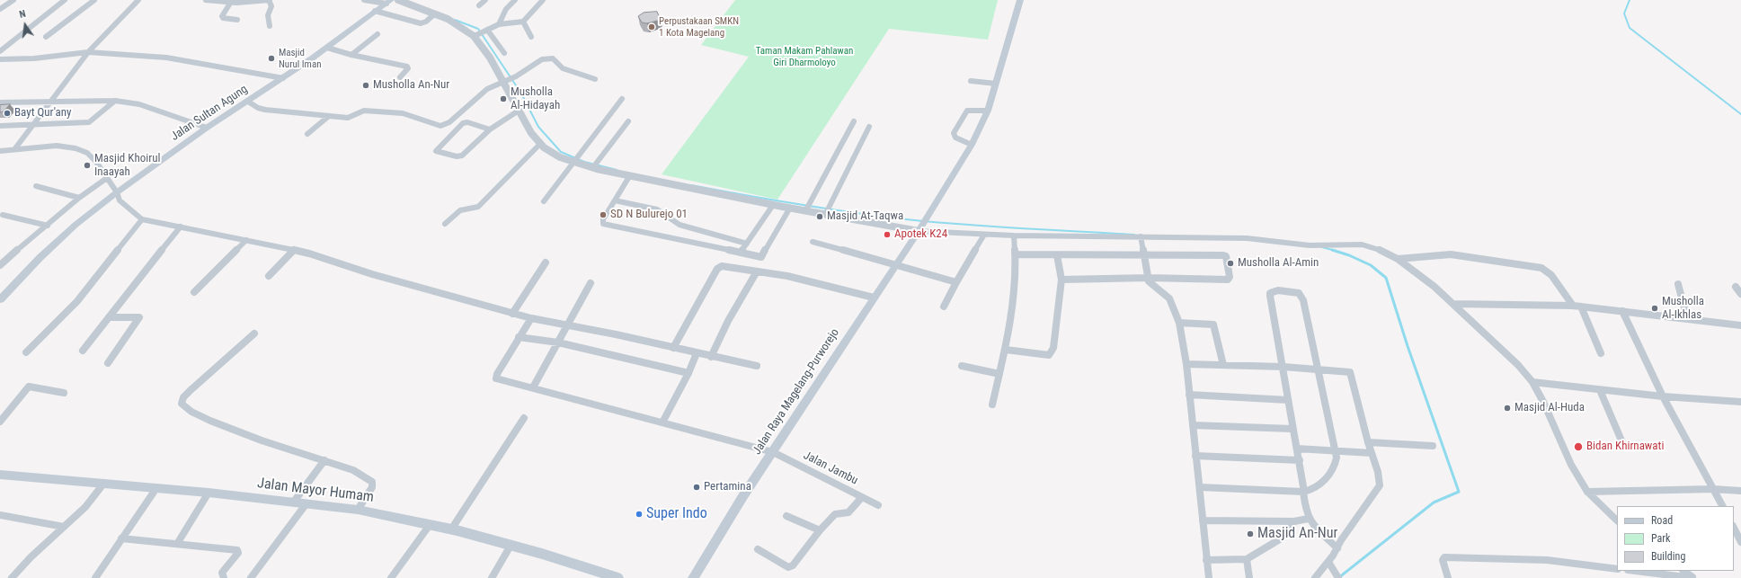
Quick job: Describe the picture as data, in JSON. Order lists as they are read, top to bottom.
{
  "streets": {
    "main road": ["Jalan Sultan Agung", "Jalan Raya Magelang-Purworejo", "Jalan Mayor Humam"],
    "street": ["Jalan Jambu"]
  },
  "crossings": [
    ["Jalan Raya Magelang-Purworejo", "Jalan Jambu"]
  ],
  "parks": ["Taman Makam Pahlawan Giri Dharmoloyo"],
  "places": [
    "Perpustakaan SMKN 1 Kota Magelang",
    "Masjid Nurul Iman",
    "Musholla An-Nur",
    "Musholla Al-Hidayah",
    "Bayt Qur'any",
    "Masjid Khoirul Inaayah",
    "SD N Bulurejo 01",
    "Masjid At-Taqwa",
    "Apotek K24",
    "Musholla Al-Amin",
    "Musholla Al-Ikhlas",
    "Masjid Al-Huda",
    "Bidan Khirnawati",
    "Pertamina",
    "Super Indo",
    "Masjid An-Nur"
  ],
  "legend": ["Road", "Park", "Building"],
  "north": "top"
}
